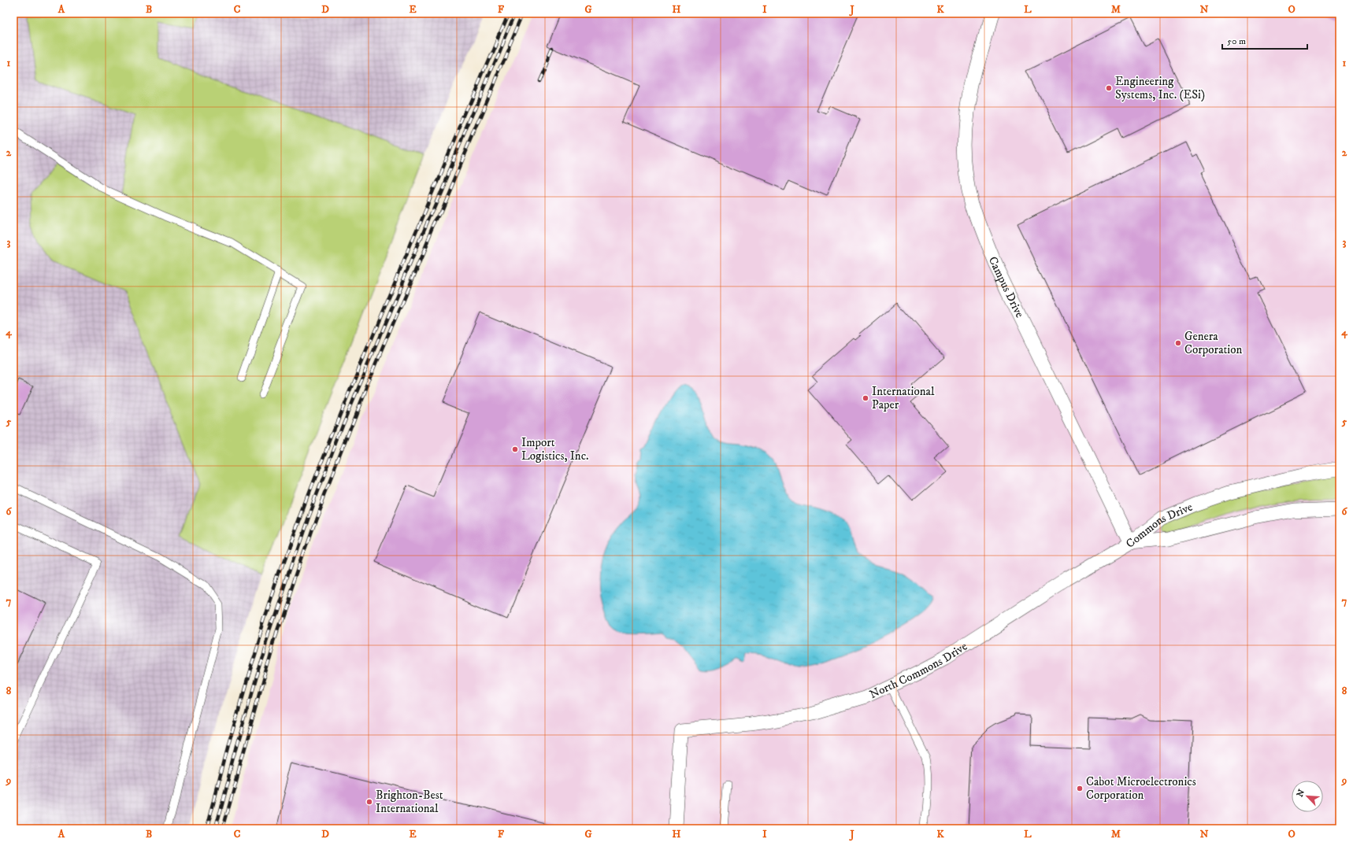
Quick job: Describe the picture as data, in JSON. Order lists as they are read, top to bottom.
{
  "streets": {
    "street": ["Campus Drive", "Commons Drive", "North Commons Drive"]
  },
  "crossings": [
    ["Campus Drive", "Commons Drive"],
    ["Campus Drive", "North Commons Drive"],
    ["Commons Drive", "North Commons Drive"]
  ],
  "places": [
    "Engineering Systems, Inc. (ESi)",
    "Genera Corporation",
    "International Paper",
    "Import Logistics, Inc.",
    "Cabot Microelectronics Corporation",
    "Brighton-Best International"
  ],
  "scale_bar": "50 m",
  "north": "top left",
  "grid": {
    "columns": [
      "A",
      "B",
      "C",
      "D",
      "E",
      "F",
      "G",
      "H",
      "I",
      "J",
      "K",
      "L",
      "M",
      "N",
      "O"
    ],
    "rows": [
      "1",
      "2",
      "3",
      "4",
      "5",
      "6",
      "7",
      "8",
      "9"
    ]
  }
}
